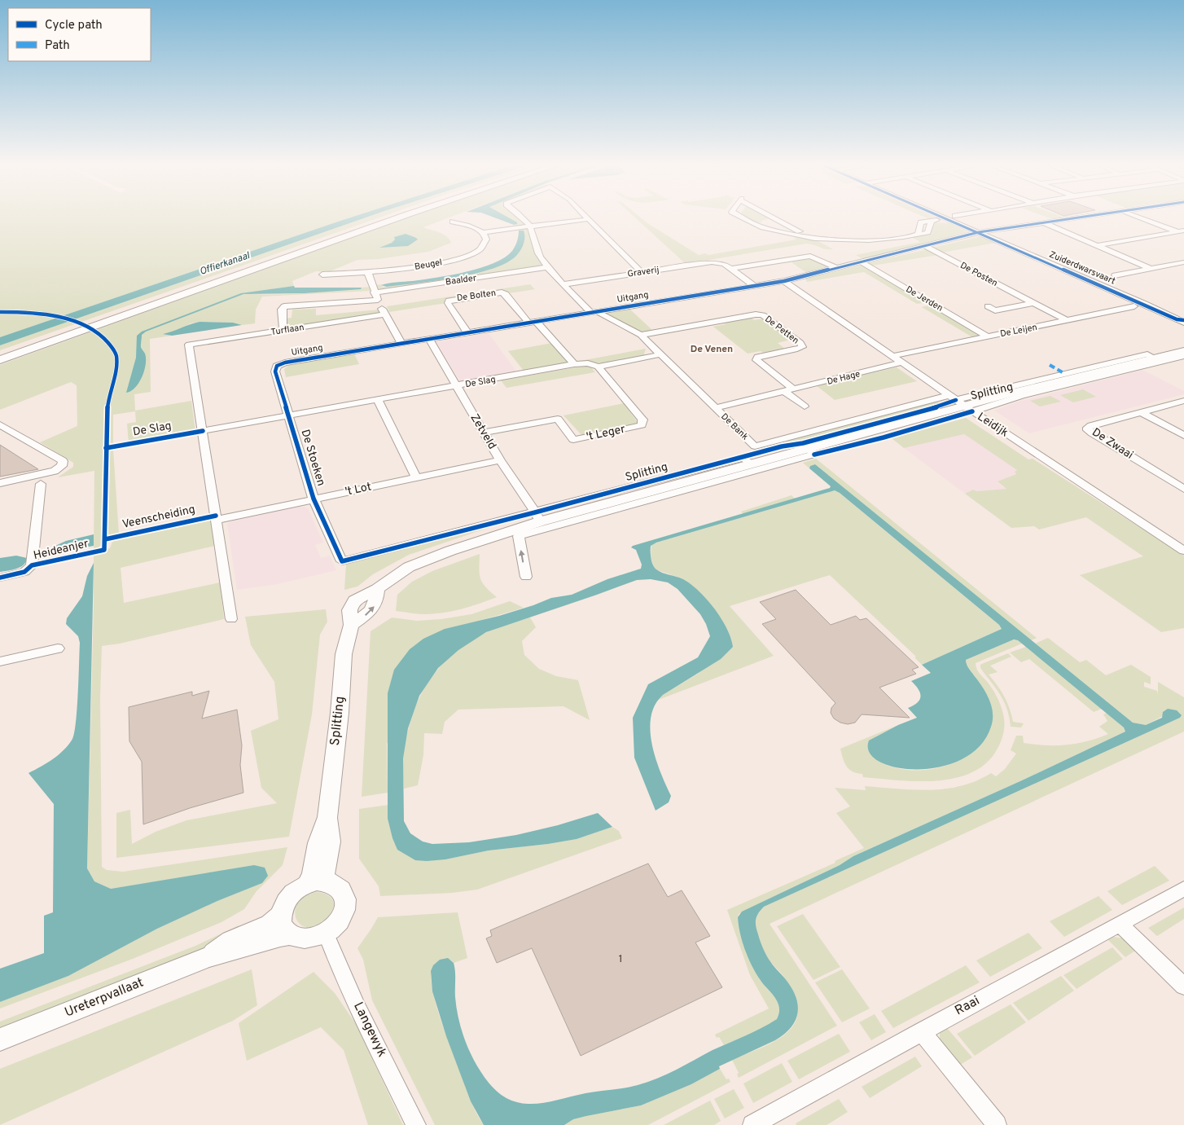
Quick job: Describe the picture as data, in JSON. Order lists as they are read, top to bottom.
{
  "streets": {
    "main road": ["Splitting", "Ureterpvallaat"],
    "street": [
      "Beugel",
      "Zuiderdwarsvaart",
      "Graverij",
      "De Posten",
      "Baalder",
      "De Bolten",
      "Uitgang",
      "De Jerden",
      "Turflaan",
      "De Petten",
      "De Leijen",
      "De Hage",
      "De Slag",
      "Leidijk",
      "De Bank",
      "Zetveld",
      "'t Leger",
      "De Zwaai",
      "De Stoeken",
      "'t Lot",
      "Heideanjer",
      "Raai",
      "Langewyk"
    ],
    "cycle path": ["Veenscheiding"]
  },
  "crossings": [
    ["Zuiderdwarsvaart", "Uitgang"],
    ["Graverij", "Uitgang"],
    ["De Posten", "Uitgang"],
    ["De Posten", "De Leijen"],
    ["Baalder", "Turflaan"],
    ["De Bolten", "Uitgang"],
    ["Uitgang", "De Jerden"],
    ["Uitgang", "Leidijk"],
    ["Uitgang", "De Bank"],
    ["Uitgang", "Zetveld"],
    ["Uitgang", "De Stoeken"],
    ["De Jerden", "De Leijen"],
    ["Turflaan", "De Slag"],
    ["De Petten", "De Hage"],
    ["De Petten", "De Bank"],
    ["De Leijen", "Leidijk"],
    ["De Hage", "Leidijk"],
    ["De Hage", "De Bank"],
    ["De Slag", "De Bank"],
    ["De Slag", "Zetveld"],
    ["De Slag", "'t Leger"],
    ["De Slag", "De Stoeken"],
    ["Splitting", "Leidijk"],
    ["Splitting", "De Bank"],
    ["Splitting", "Zetveld"],
    ["Splitting", "De Stoeken"],
    ["Splitting", "Ureterpvallaat"],
    ["Splitting", "Langewyk"],
    ["Leidijk", "De Bank"],
    ["Zetveld", "'t Leger"],
    ["Zetveld", "'t Lot"],
    ["De Stoeken", "'t Lot"],
    ["Ureterpvallaat", "Langewyk"]
  ],
  "districts": ["De Venen"],
  "water": ["Offierkanaal"],
  "house_numbers": ["1"],
  "legend": ["Cycle path", "Path"]
}
